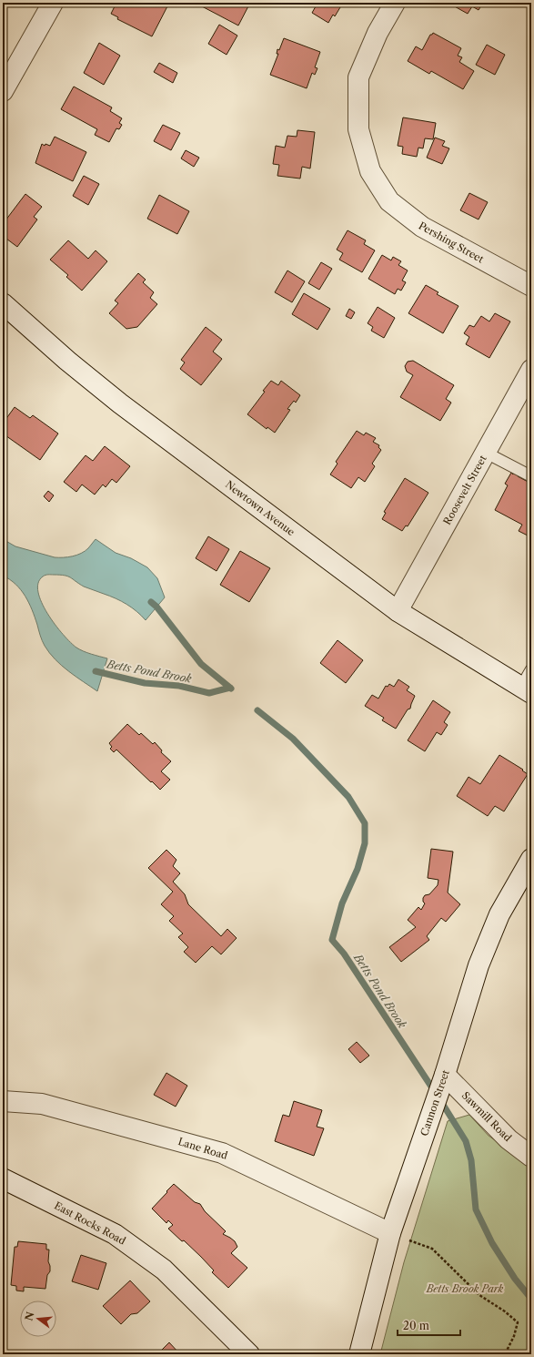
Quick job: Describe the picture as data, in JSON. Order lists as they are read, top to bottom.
{
  "streets": {
    "street": [
      "Pershing Street",
      "Roosevelt Street",
      "Newtown Avenue",
      "Cannon Street",
      "Sawmill Road",
      "Lane Road",
      "East Rocks Road"
    ]
  },
  "crossings": [
    ["Roosevelt Street", "Newtown Avenue"],
    ["Cannon Street", "Sawmill Road"],
    ["Cannon Street", "Lane Road"]
  ],
  "water": ["Betts Pond Brook"],
  "parks": ["Betts Brook Park"],
  "scale_bar": "20 m",
  "north": "left"
}
